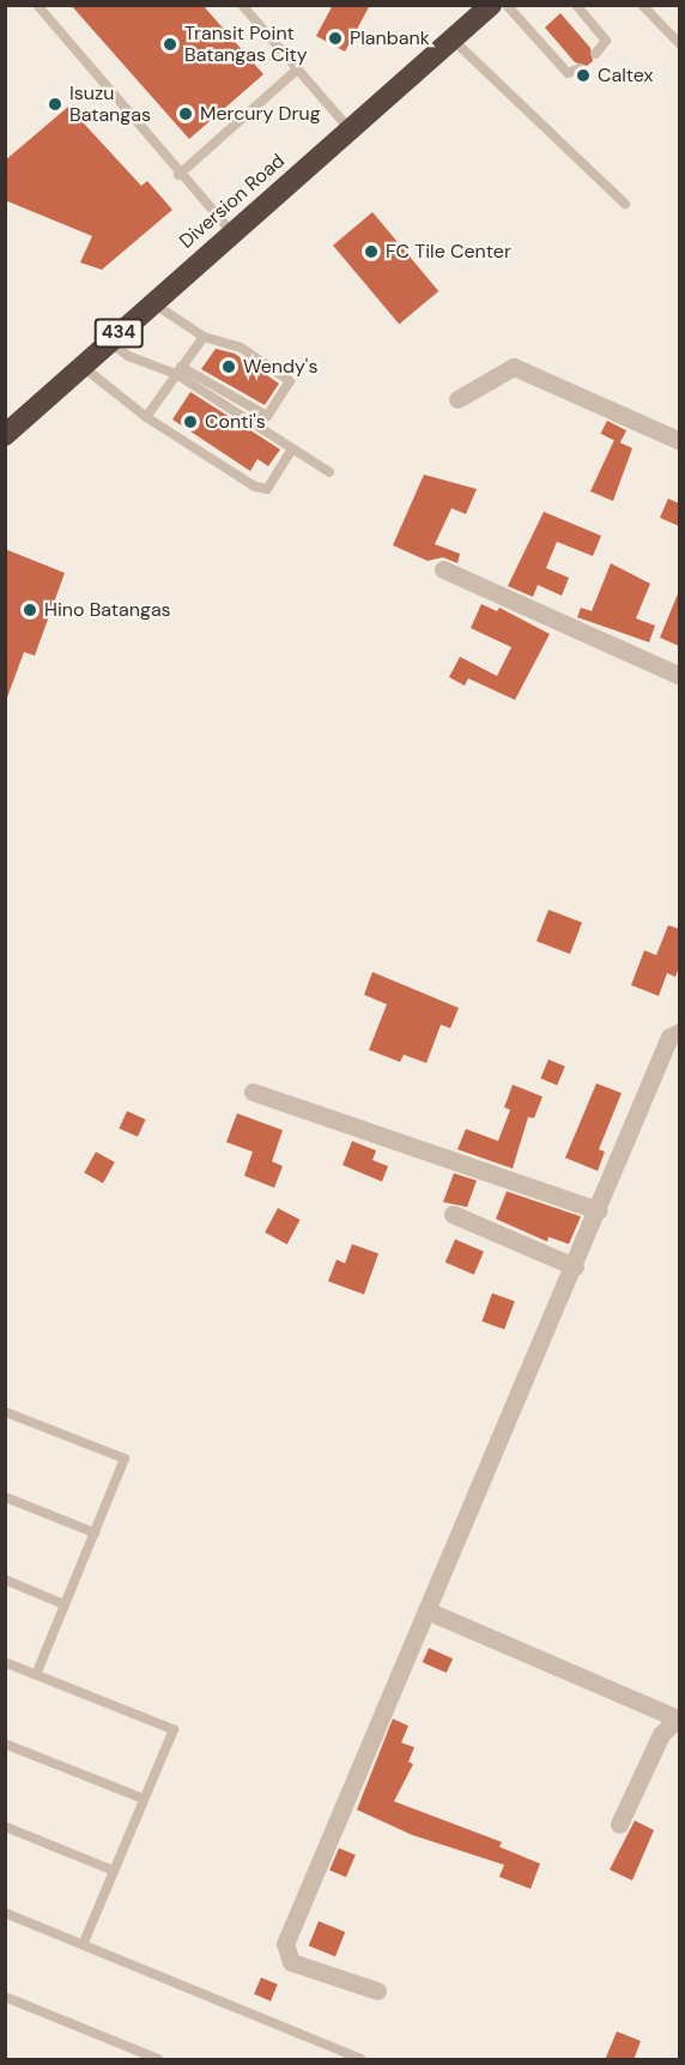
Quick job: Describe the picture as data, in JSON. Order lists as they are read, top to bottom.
{
  "streets": {
    "highway": ["Diversion Road", "434"]
  },
  "places": [
    "Planbank",
    "Transit Point Batangas City",
    "Caltex",
    "Isuzu Batangas",
    "Mercury Drug",
    "FC Tile Center",
    "Wendy's",
    "Conti's",
    "Hino Batangas"
  ]
}
